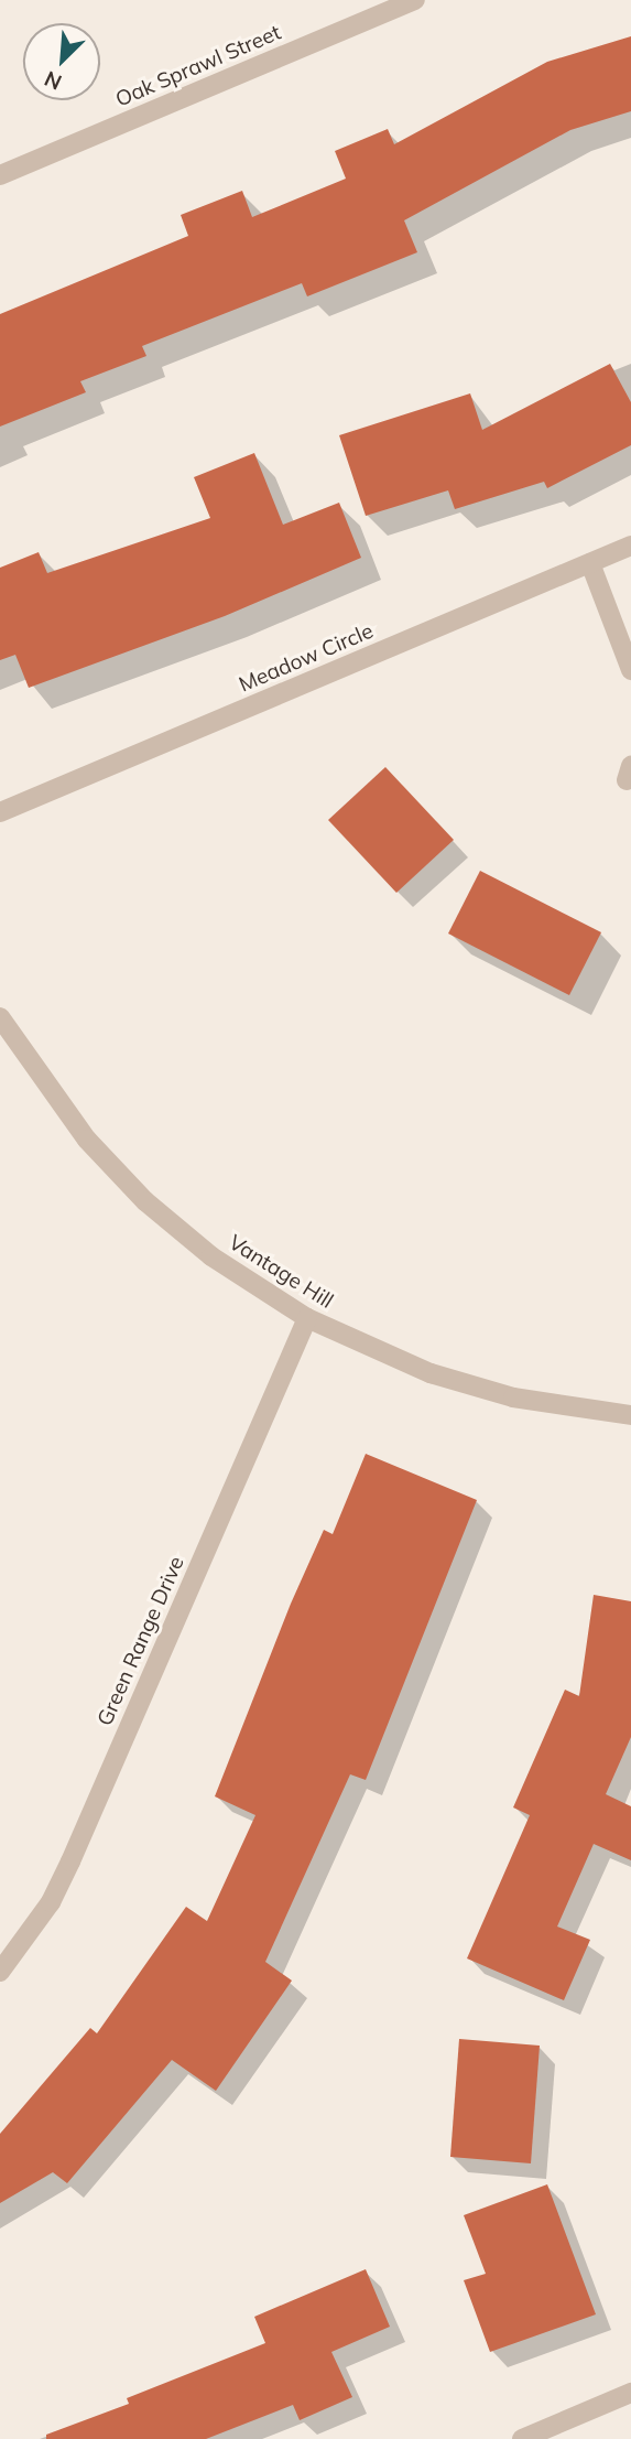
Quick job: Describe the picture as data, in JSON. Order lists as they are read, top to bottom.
{
  "streets": {
    "street": [
      "Oak Sprawl Street",
      "Meadow Circle",
      "Vantage Hill",
      "Green Range Drive"
    ]
  },
  "crossings": [
    ["Vantage Hill", "Green Range Drive"]
  ],
  "north": "bottom left"
}
